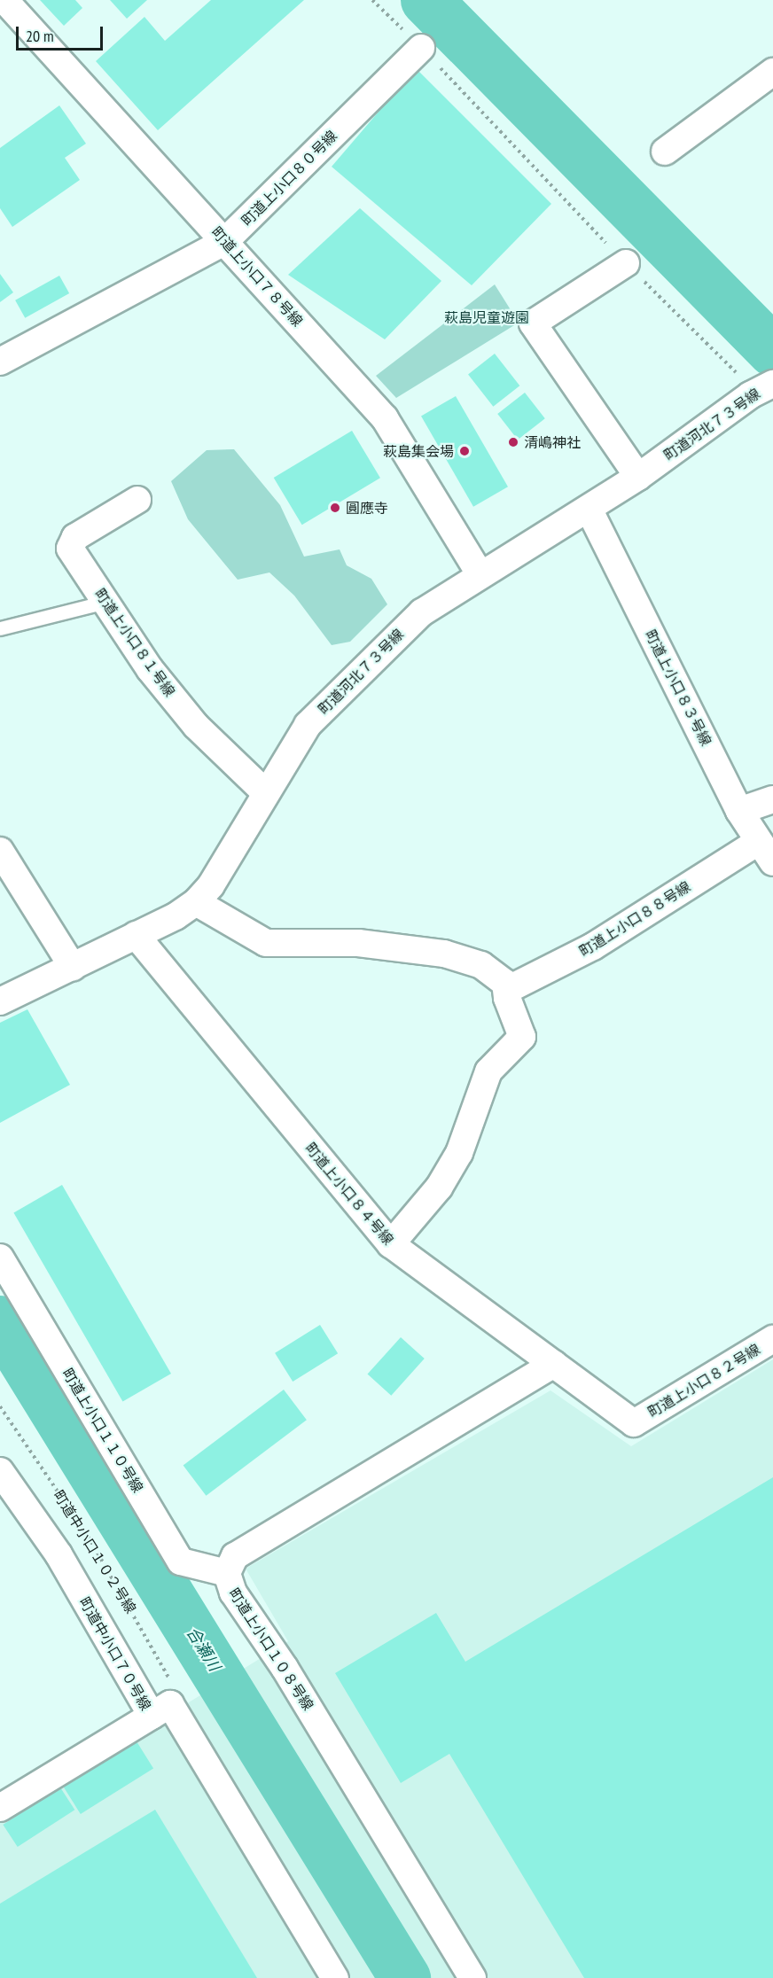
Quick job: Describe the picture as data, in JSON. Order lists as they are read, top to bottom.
{
  "streets": {
    "street": [
      "町道上小口８０号線",
      "町道上小口７８号線",
      "町道河北７３号線",
      "町道上小口８１号線",
      "町道上小口８３号線",
      "町道上小口８８号線",
      "町道上小口８４号線",
      "町道上小口８２号線",
      "町道上小口１１０号線",
      "町道上小口１０８号線",
      "町道中小口７０号線"
    ],
    "path": ["町道中小口１０２号線"]
  },
  "crossings": [
    ["町道上小口８０号線", "町道上小口７８号線"],
    ["町道上小口７８号線", "町道河北７３号線"],
    ["町道河北７３号線", "町道上小口８１号線"],
    ["町道河北７３号線", "町道上小口８３号線"],
    ["町道河北７３号線", "町道上小口８４号線"],
    ["町道上小口８３号線", "町道上小口８８号線"],
    ["町道上小口８４号線", "町道上小口８２号線"],
    ["町道上小口８４号線", "町道上小口１０８号線"],
    ["町道上小口１１０号線", "町道上小口１０８号線"],
    ["町道中小口１０２号線", "町道中小口７０号線"]
  ],
  "water": ["合瀬川"],
  "parks": ["萩島児童遊園"],
  "places": ["清嶋神社", "萩島集会場", "圓應寺"],
  "scale_bar": "20 m"
}
